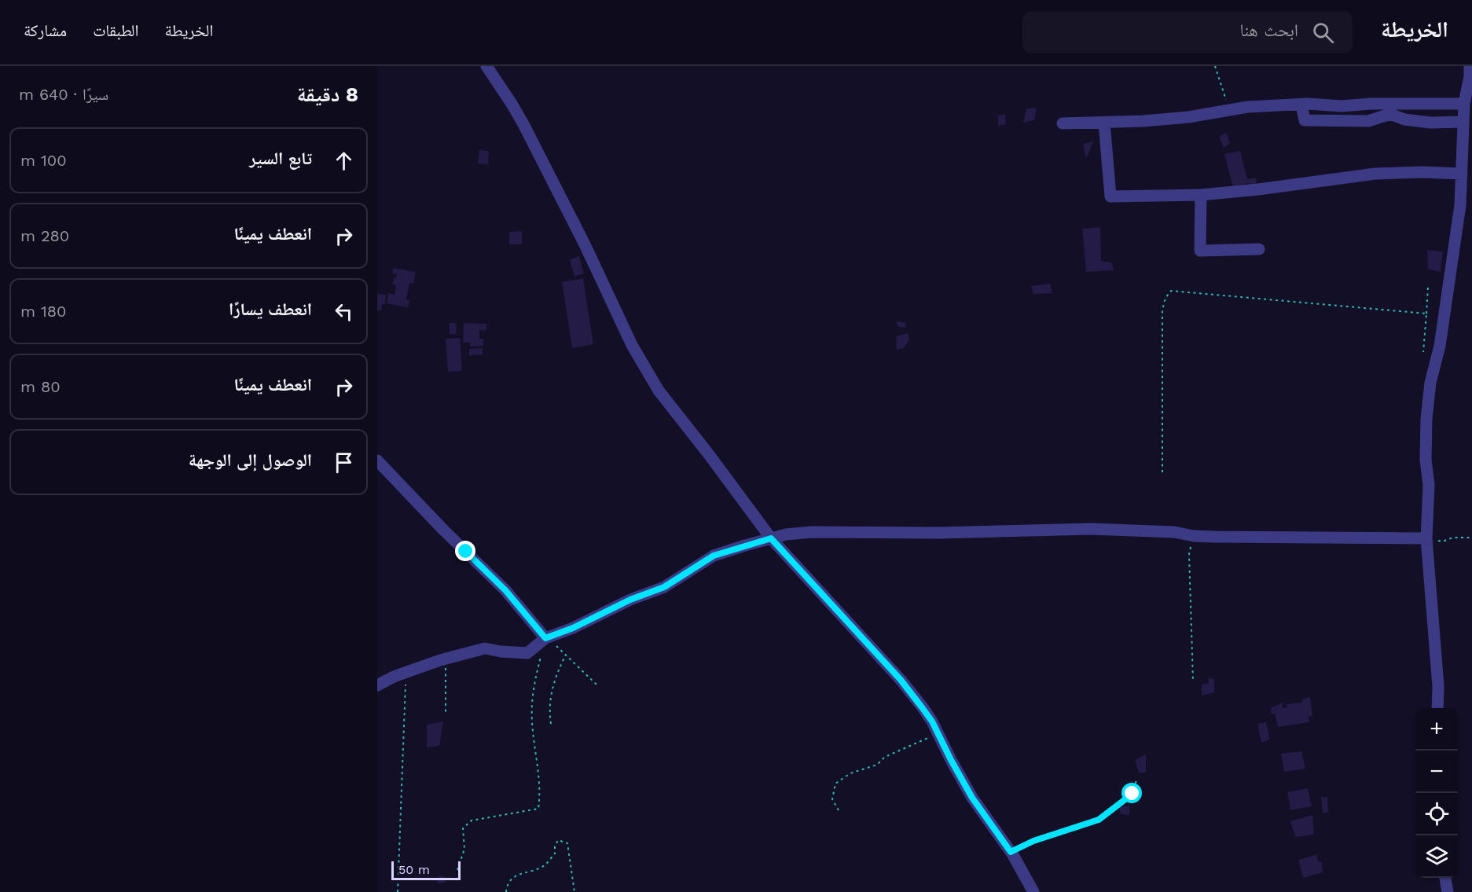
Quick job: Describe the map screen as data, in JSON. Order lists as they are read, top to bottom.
{
  "scale_bar": "50 m",
  "page": {
    "header": "الخريطة",
    "search": "ابحث هنا",
    "nav": ["الخريطة", "الطبقات", "مشاركة"],
    "heading": ["8 دقيقة", "سيرًا · 640 m"],
    "list": [
      ["تابع السير", "100 m"],
      ["انعطف يمينًا", "280 m"],
      ["انعطف يسارًا", "180 m"],
      ["انعطف يمينًا", "80 m"],
      "الوصول إلى الوجهة"
    ],
    "map_buttons": ["+", "−"],
    "scale": "50 m"
  }
}
